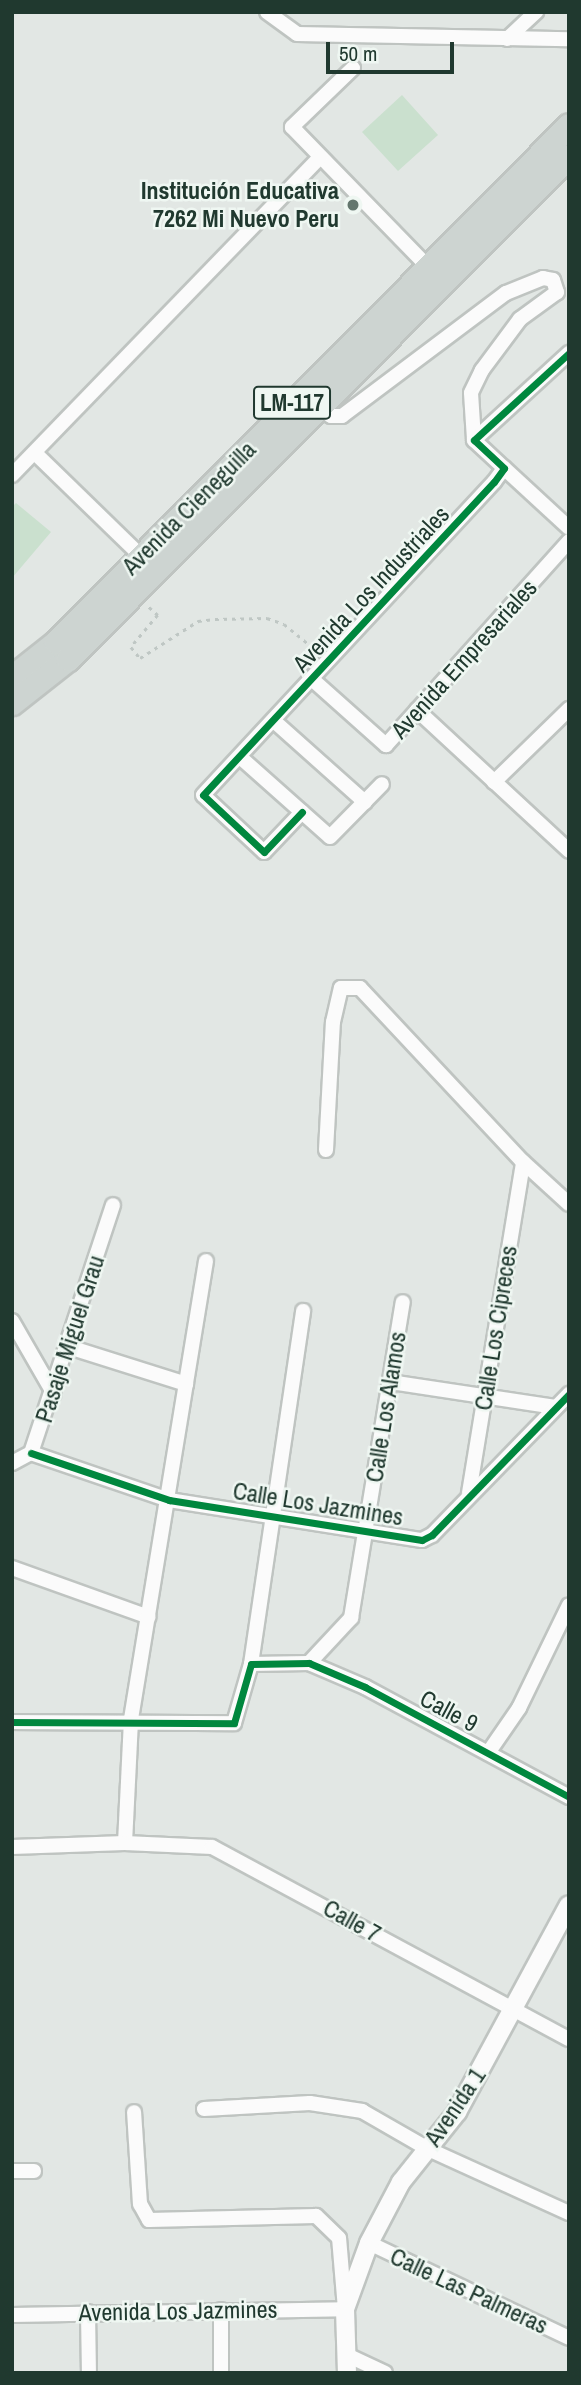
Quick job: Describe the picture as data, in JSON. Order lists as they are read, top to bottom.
{
  "streets": {
    "main road": ["LM-117", "Avenida Cieneguilla"],
    "street": [
      "Avenida Los Industriales",
      "Avenida Empresariales",
      "Calle Los Cipreces",
      "Pasaje Miguel Grau",
      "Calle Los Alamos",
      "Calle Los Jazmines",
      "Calle 9",
      "Calle 7",
      "Avenida 1",
      "Calle Las Palmeras",
      "Avenida Los Jazmines"
    ]
  },
  "crossings": [
    ["Avenida Los Industriales", "Avenida Empresariales"],
    ["Calle Los Cipreces", "Calle Los Jazmines"],
    ["Pasaje Miguel Grau", "Calle Los Jazmines"],
    ["Calle Los Alamos", "Calle Los Jazmines"],
    ["Calle Los Alamos", "Calle 9"],
    ["Calle 7", "Avenida 1"],
    ["Avenida 1", "Calle Las Palmeras"],
    ["Avenida 1", "Avenida Los Jazmines"]
  ],
  "places": ["Institución Educativa 7262 Mi Nuevo Peru"],
  "scale_bar": "50 m"
}
